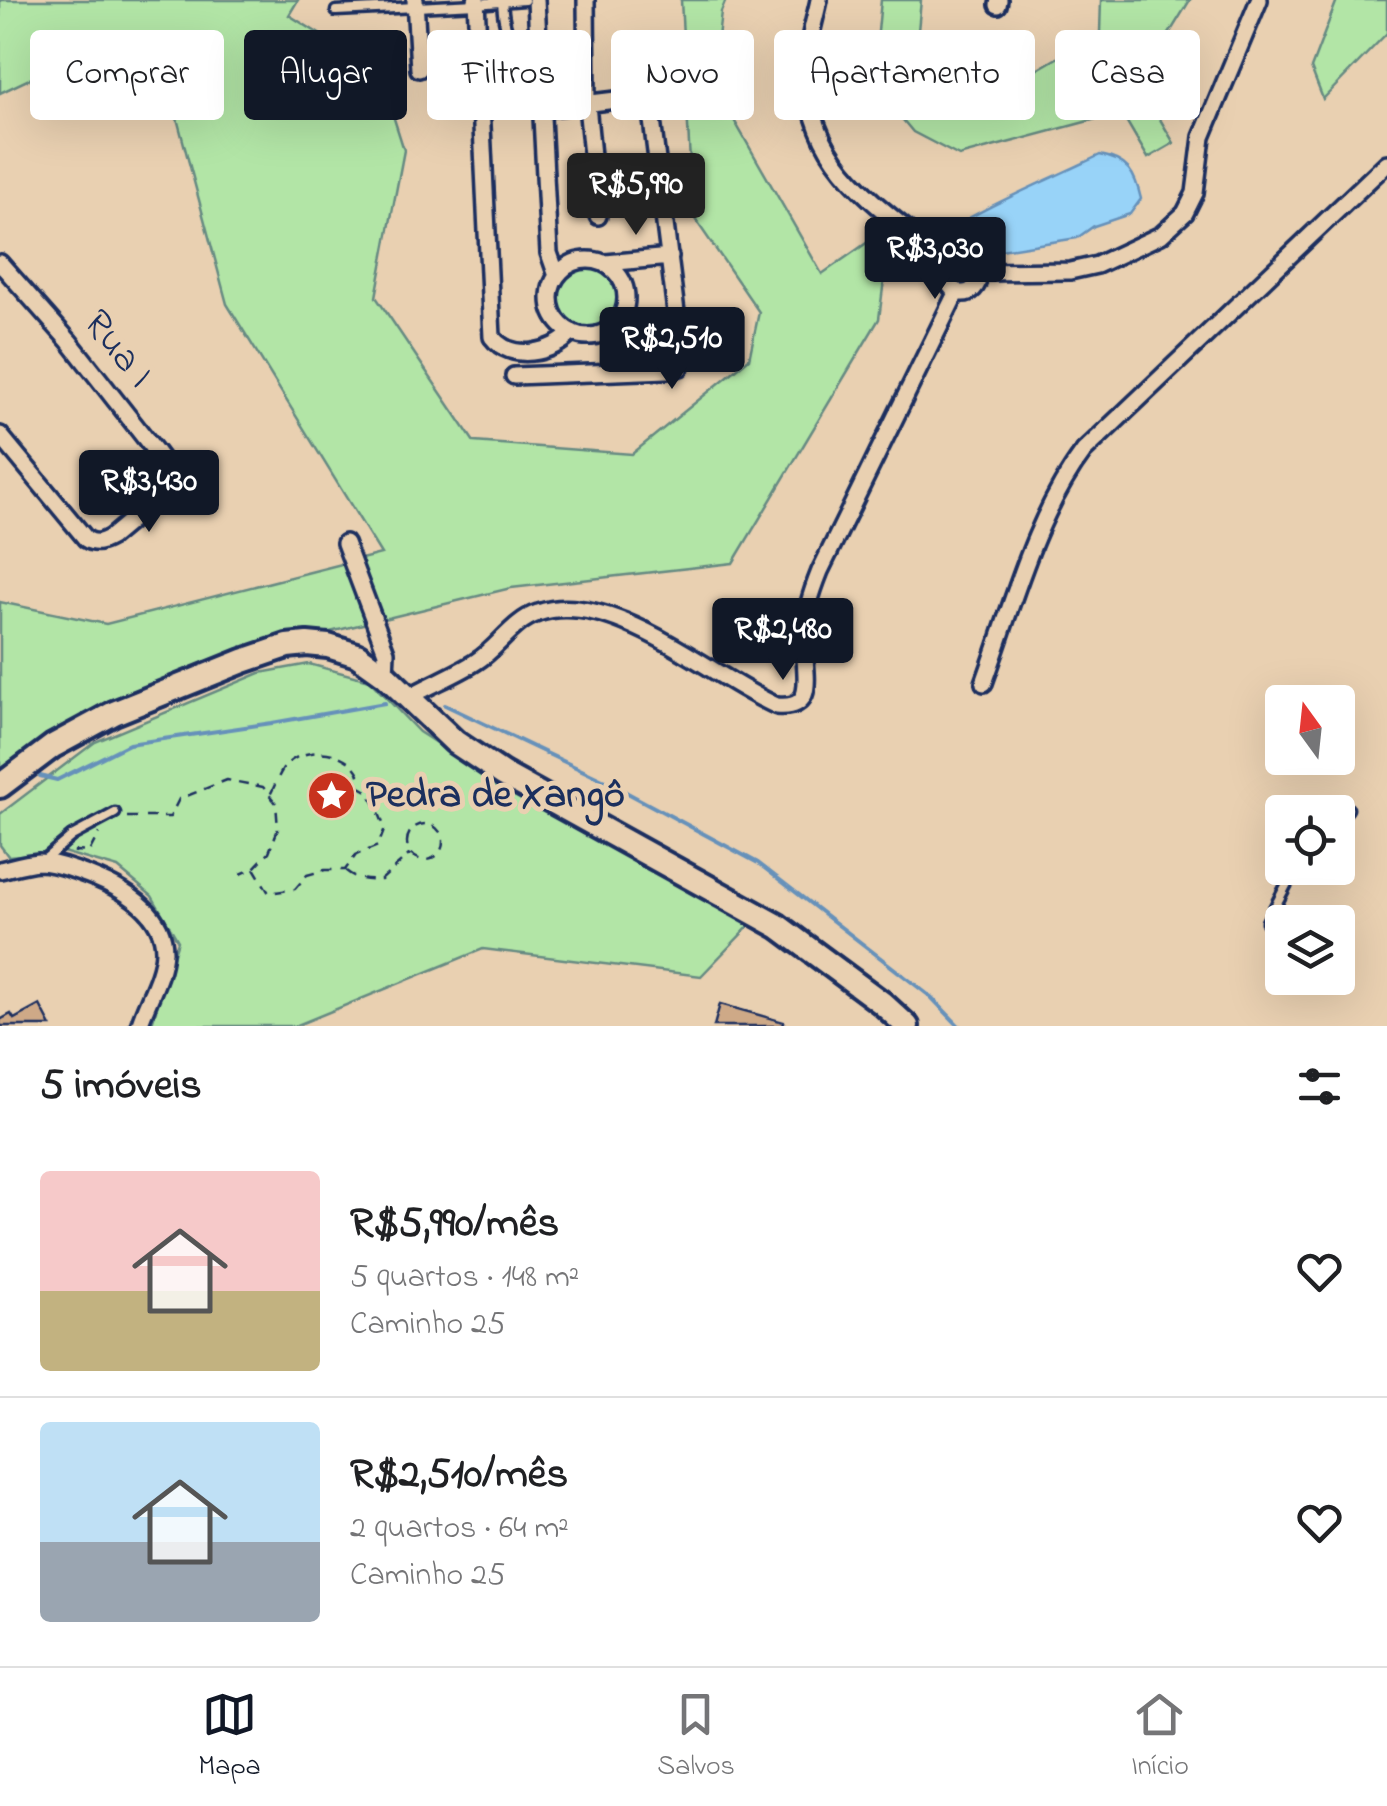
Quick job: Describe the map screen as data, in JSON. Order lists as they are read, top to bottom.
{
  "streets": {
    "street": ["Rua I"]
  },
  "places": {
    "place": ["Pedra de Xangô"]
  },
  "north": "top",
  "page": {
    "chip": [
      "Comprar",
      "Alugar",
      "Filtros",
      "Novo",
      "Apartamento",
      "Casa"
    ],
    "price": [
      "R$5,990",
      "R$3,030",
      "R$2,510",
      "R$3,430",
      "R$2,480"
    ],
    "heading": "5 imóveis",
    "list": [
      {
        "name": "R$5,990/mês",
        "note": "5 quartos · 148 m² · Caminho 25"
      },
      {
        "name": "R$2,510/mês",
        "note": "2 quartos · 64 m² · Caminho 25"
      }
    ],
    "tabs": ["Mapa", "Salvos", "Início"]
  }
}
